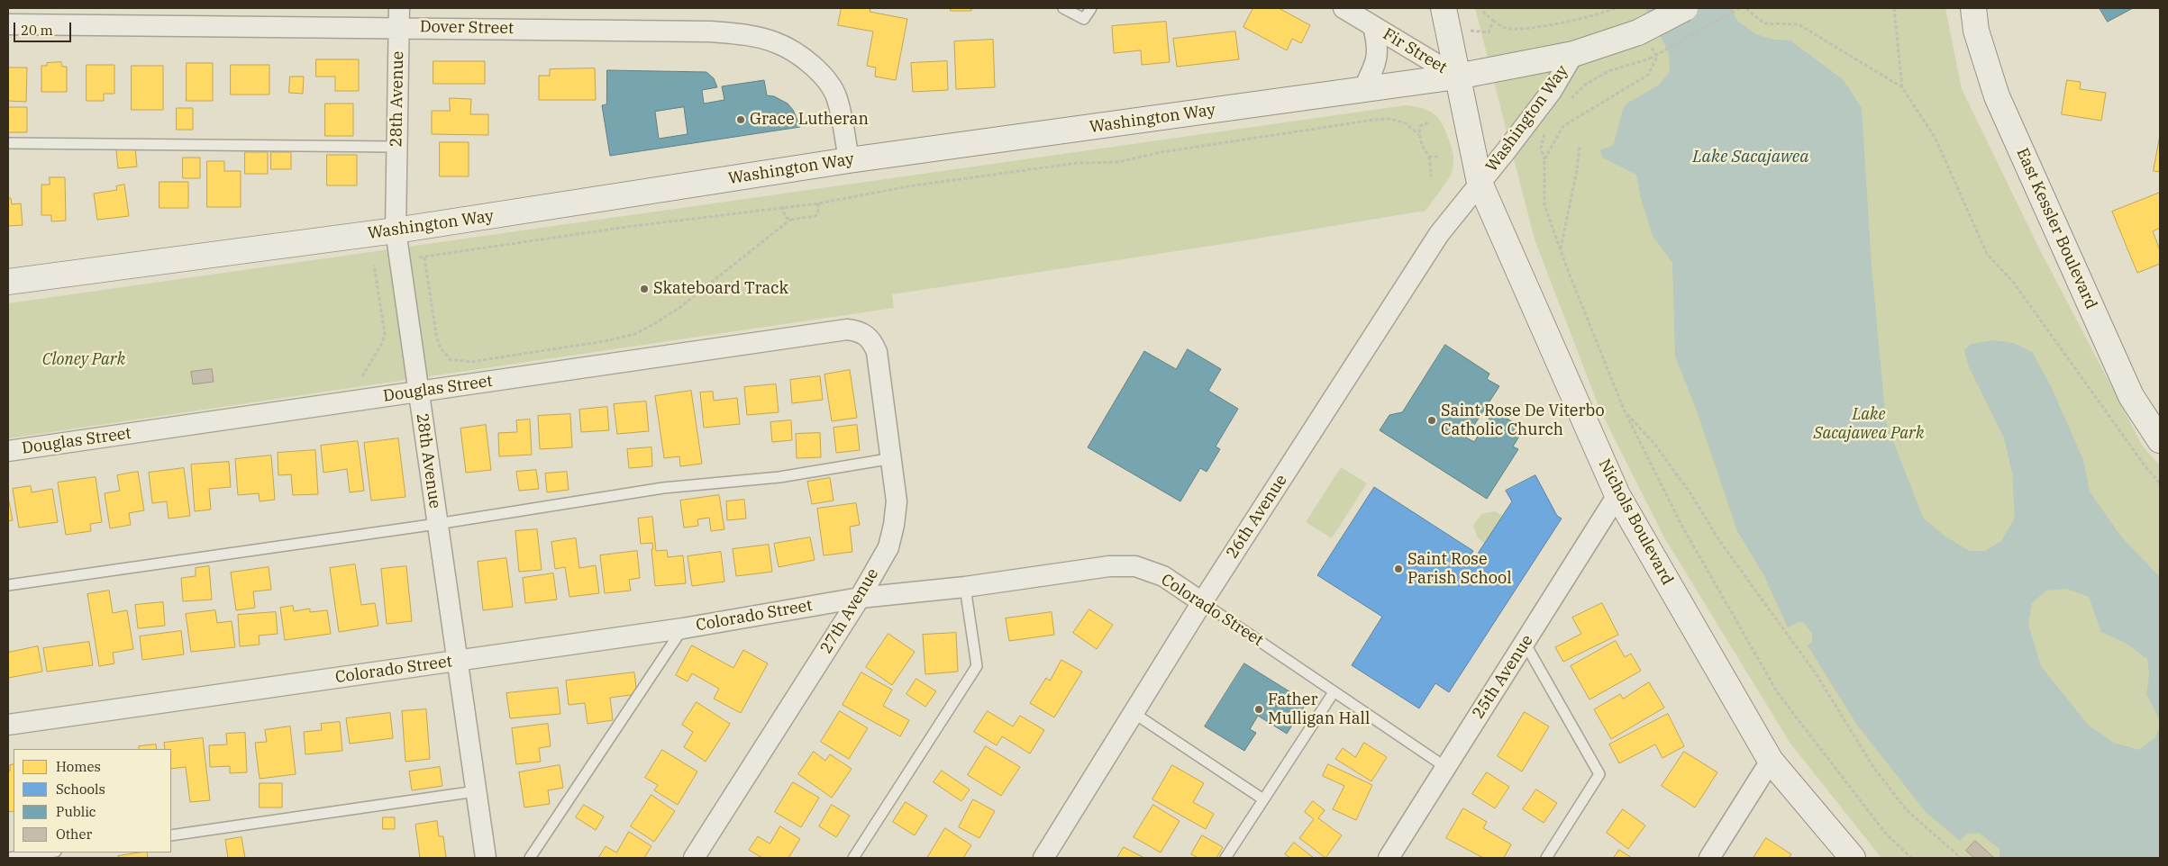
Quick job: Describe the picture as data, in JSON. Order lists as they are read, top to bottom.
{
  "streets": {
    "main road": ["Washington Way", "East Kessler Boulevard", "Nichols Boulevard"],
    "street": [
      "Dover Street",
      "Fir Street",
      "28th Avenue",
      "Douglas Street",
      "26th Avenue",
      "Colorado Street",
      "27th Avenue",
      "25th Avenue"
    ]
  },
  "crossings": [
    ["Dover Street", "28th Avenue"],
    ["Dover Street", "Washington Way"],
    ["Fir Street", "Washington Way"],
    ["Fir Street", "Nichols Boulevard"],
    ["28th Avenue", "Washington Way"],
    ["28th Avenue", "Douglas Street"],
    ["28th Avenue", "Colorado Street"],
    ["Washington Way", "26th Avenue"],
    ["Washington Way", "Nichols Boulevard"],
    ["Douglas Street", "27th Avenue"],
    ["26th Avenue", "Nichols Boulevard"],
    ["26th Avenue", "Colorado Street"],
    ["Nichols Boulevard", "25th Avenue"],
    ["Colorado Street", "27th Avenue"],
    ["Colorado Street", "25th Avenue"]
  ],
  "water": ["Lake Sacajawea"],
  "parks": ["Cloney Park", "Lake Sacajawea Park"],
  "places": [
    "Grace Lutheran",
    "Skateboard Track",
    "Saint Rose De Viterbo Catholic Church",
    "Saint Rose Parish School",
    "Father Mulligan Hall"
  ],
  "legend": [
    "Homes",
    "Schools",
    "Public",
    "Other"
  ],
  "scale_bar": "20 m"
}
